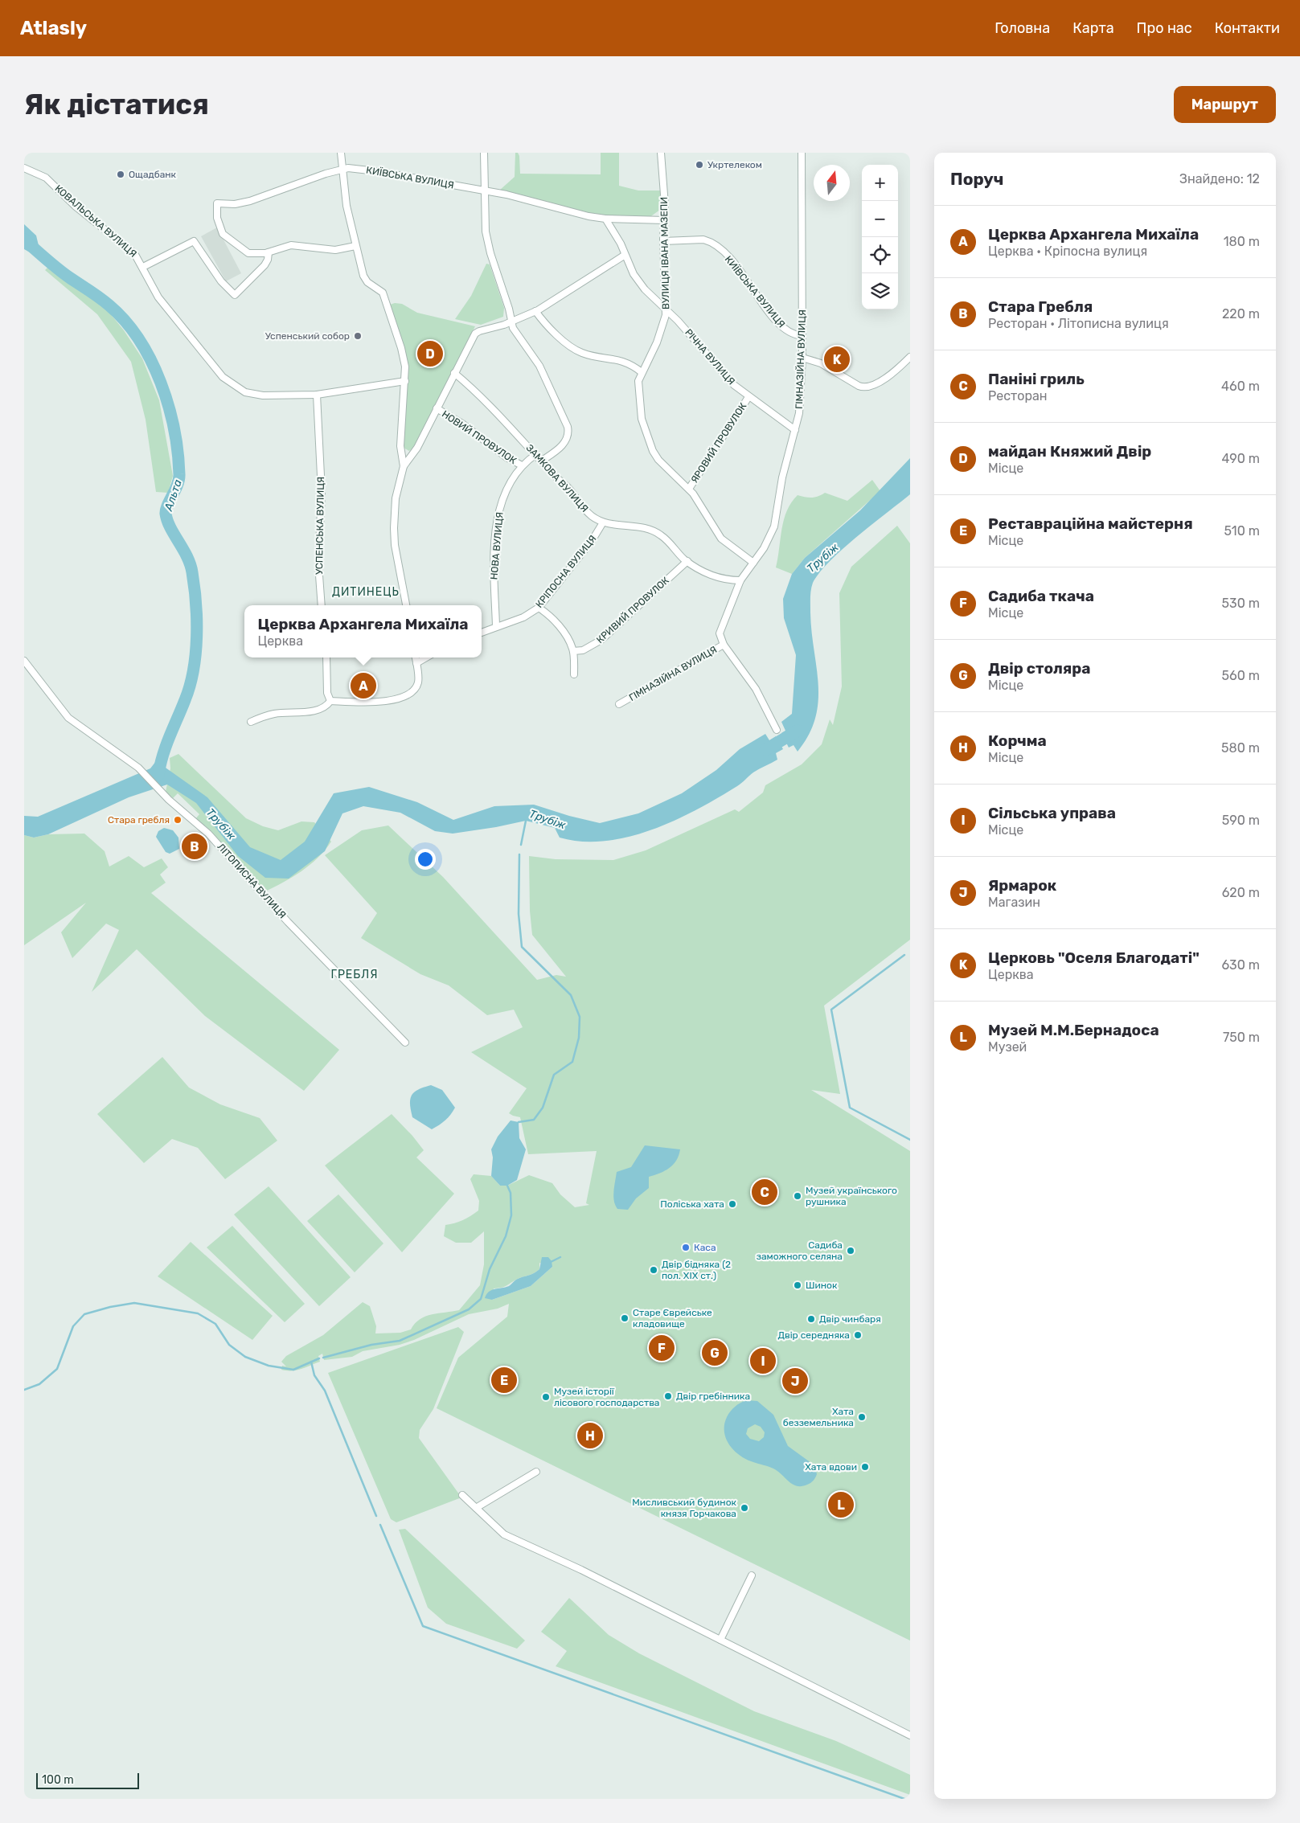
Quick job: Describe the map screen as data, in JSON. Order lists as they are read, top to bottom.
{
  "streets": {
    "street": [
      "КИЇВСЬКА ВУЛИЦЯ",
      "КОВАЛЬСЬКА ВУЛИЦЯ",
      "ВУЛИЦЯ ІВАНА МАЗЕПИ",
      "РІЧНА ВУЛИЦЯ",
      "ГІМНАЗІЙНА ВУЛИЦЯ",
      "НОВИЙ ПРОВУЛОК",
      "ЯРОВИЙ ПРОВУЛОК",
      "ЗАМКОВА ВУЛИЦЯ",
      "УСПЕНСЬКА ВУЛИЦЯ",
      "НОВА ВУЛИЦЯ",
      "КРІПОСНА ВУЛИЦЯ",
      "КРИВИЙ ПРОВУЛОК",
      "ЛІТОПИСНА ВУЛИЦЯ"
    ]
  },
  "crossings": [
    ["КИЇВСЬКА ВУЛИЦЯ", "ВУЛИЦЯ ІВАНА МАЗЕПИ"],
    ["КИЇВСЬКА ВУЛИЦЯ", "ГІМНАЗІЙНА ВУЛИЦЯ"],
    ["КОВАЛЬСЬКА ВУЛИЦЯ", "УСПЕНСЬКА ВУЛИЦЯ"],
    ["ВУЛИЦЯ ІВАНА МАЗЕПИ", "РІЧНА ВУЛИЦЯ"],
    ["ВУЛИЦЯ ІВАНА МАЗЕПИ", "ГІМНАЗІЙНА ВУЛИЦЯ"],
    ["ВУЛИЦЯ ІВАНА МАЗЕПИ", "ЯРОВИЙ ПРОВУЛОК"],
    ["РІЧНА ВУЛИЦЯ", "ГІМНАЗІЙНА ВУЛИЦЯ"],
    ["РІЧНА ВУЛИЦЯ", "ЯРОВИЙ ПРОВУЛОК"],
    ["ГІМНАЗІЙНА ВУЛИЦЯ", "ЗАМКОВА ВУЛИЦЯ"],
    ["НОВИЙ ПРОВУЛОК", "НОВА ВУЛИЦЯ"],
    ["ЗАМКОВА ВУЛИЦЯ", "НОВА ВУЛИЦЯ"],
    ["ЗАМКОВА ВУЛИЦЯ", "КРІПОСНА ВУЛИЦЯ"],
    ["ЗАМКОВА ВУЛИЦЯ", "КРИВИЙ ПРОВУЛОК"],
    ["НОВА ВУЛИЦЯ", "КРІПОСНА ВУЛИЦЯ"]
  ],
  "districts": ["ДИТИНЕЦЬ", "ГРЕБЛЯ"],
  "water": ["Альта", "Трубіж"],
  "places": [
    "Укртелеком",
    "Ощадбанк",
    "Успенський собор",
    "Стара гребля",
    "Музей українського рушника",
    "Поліська хата",
    "Каса",
    "Садиба заможного селяна",
    "Двір бідняка (2 пол. XIX ст.)",
    "Шинок",
    "Старе Єврейське кладовище",
    "Двір чинбаря",
    "Двір середняка",
    "Двір гребінника",
    "Музей історії лісового господарства",
    "Хата безземельника",
    "Хата вдови",
    "Мисливський будинок князя Горчакова"
  ],
  "scale_bar": "100 m",
  "north": "top",
  "page": {
    "header": "Atlasly",
    "nav": [
      "Головна",
      "Карта",
      "Про нас",
      "Контакти"
    ],
    "buttons": "Маршрут",
    "title": "Як дістатися",
    "heading": ["Поруч", "Знайдено: 12"],
    "map_buttons": ["+", "−"],
    "list": [
      {
        "mark": "A",
        "name": "Церква Архангела Михаїла",
        "note": "Церква · Кріпосна вулиця",
        "value": "180 m"
      },
      {
        "mark": "B",
        "name": "Стара Гребля",
        "note": "Ресторан · Літописна вулиця",
        "value": "220 m"
      },
      {
        "mark": "C",
        "name": "Паніні гриль",
        "note": "Ресторан",
        "value": "460 m"
      },
      {
        "mark": "D",
        "name": "майдан Княжий Двір",
        "note": "Місце",
        "value": "490 m"
      },
      {
        "mark": "E",
        "name": "Реставраційна майстерня",
        "note": "Місце",
        "value": "510 m"
      },
      {
        "mark": "F",
        "name": "Садиба ткача",
        "note": "Місце",
        "value": "530 m"
      },
      {
        "mark": "G",
        "name": "Двір столяра",
        "note": "Місце",
        "value": "560 m"
      },
      {
        "mark": "H",
        "name": "Корчма",
        "note": "Місце",
        "value": "580 m"
      },
      {
        "mark": "I",
        "name": "Сільська управа",
        "note": "Місце",
        "value": "590 m"
      },
      {
        "mark": "J",
        "name": "Ярмарок",
        "note": "Магазин",
        "value": "620 m"
      },
      {
        "mark": "K",
        "name": "Церковь \"Оселя Благодаті\"",
        "note": "Церква",
        "value": "630 m"
      },
      {
        "mark": "L",
        "name": "Музей М.М.Бернадоса",
        "note": "Музей",
        "value": "750 m"
      }
    ],
    "pins": [
      "D",
      "K",
      "A",
      "B",
      "C",
      "F",
      "G",
      "I",
      "E",
      "J",
      "H",
      "L"
    ],
    "popup": ["Церква Архангела Михаїла", "Церква"],
    "scale": "100 m"
  }
}
